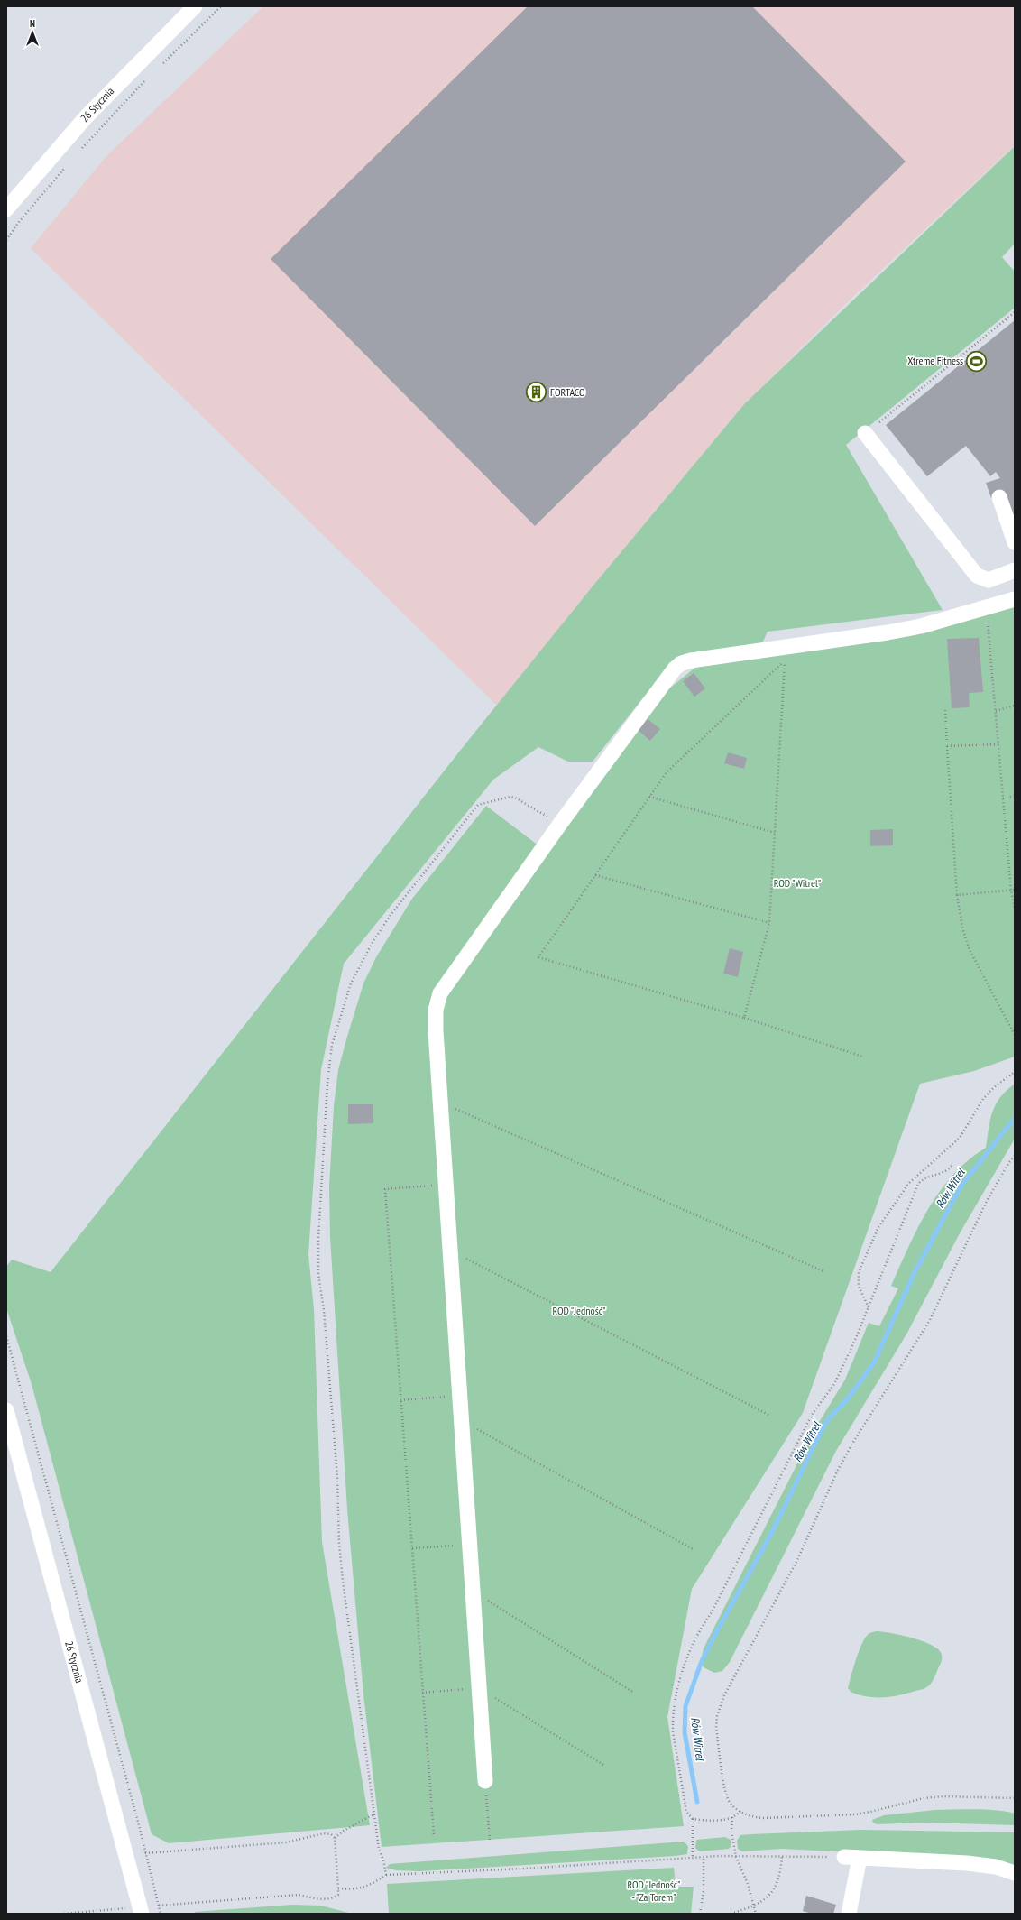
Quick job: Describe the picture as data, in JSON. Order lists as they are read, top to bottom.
{
  "streets": {
    "street": ["26 Stycznia"]
  },
  "water": ["Rów Witrel"],
  "parks": ["ROD \"Witrel\"", "ROD \"Jedność\"", "ROD \"Jedność\" - \"Za Torem\""],
  "places": {
    "sports": ["Xtreme Fitness"],
    "building": ["FORTACO"]
  },
  "north": "top"
}
